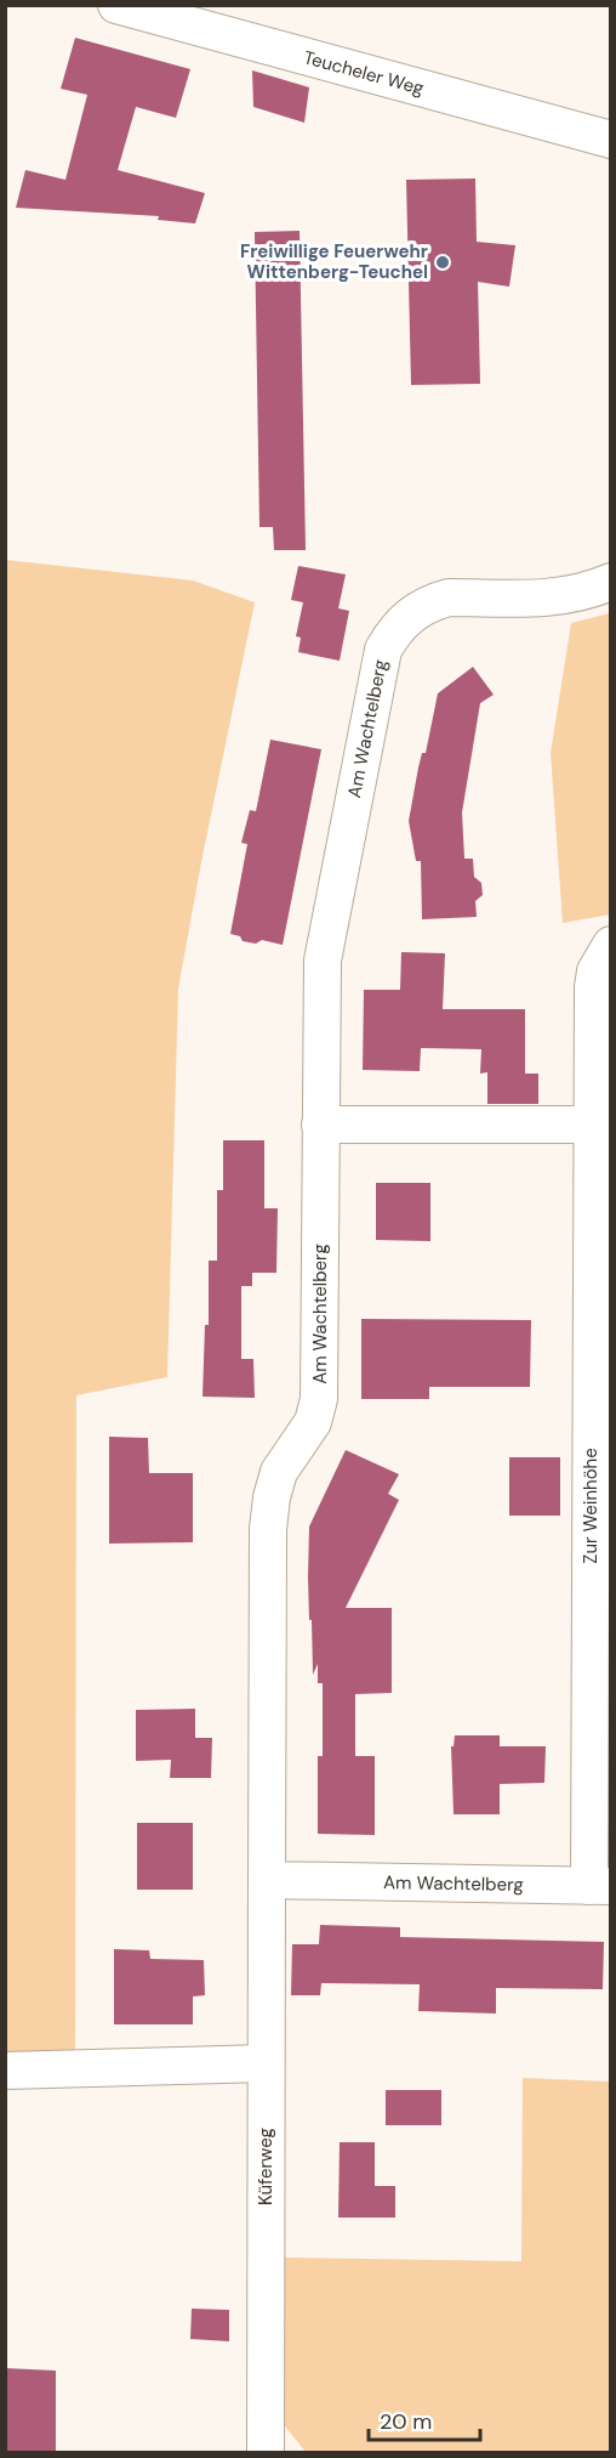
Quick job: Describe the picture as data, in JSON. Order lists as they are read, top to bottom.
{
  "streets": {
    "street": [
      "Teucheler Weg",
      "Am Wachtelberg",
      "Zur Weinhöhe",
      "Küferweg"
    ]
  },
  "crossings": [
    ["Am Wachtelberg", "Zur Weinhöhe"],
    ["Am Wachtelberg", "Küferweg"]
  ],
  "places": ["Freiwillige Feuerwehr Wittenberg-Teuchel"],
  "scale_bar": "20 m"
}
